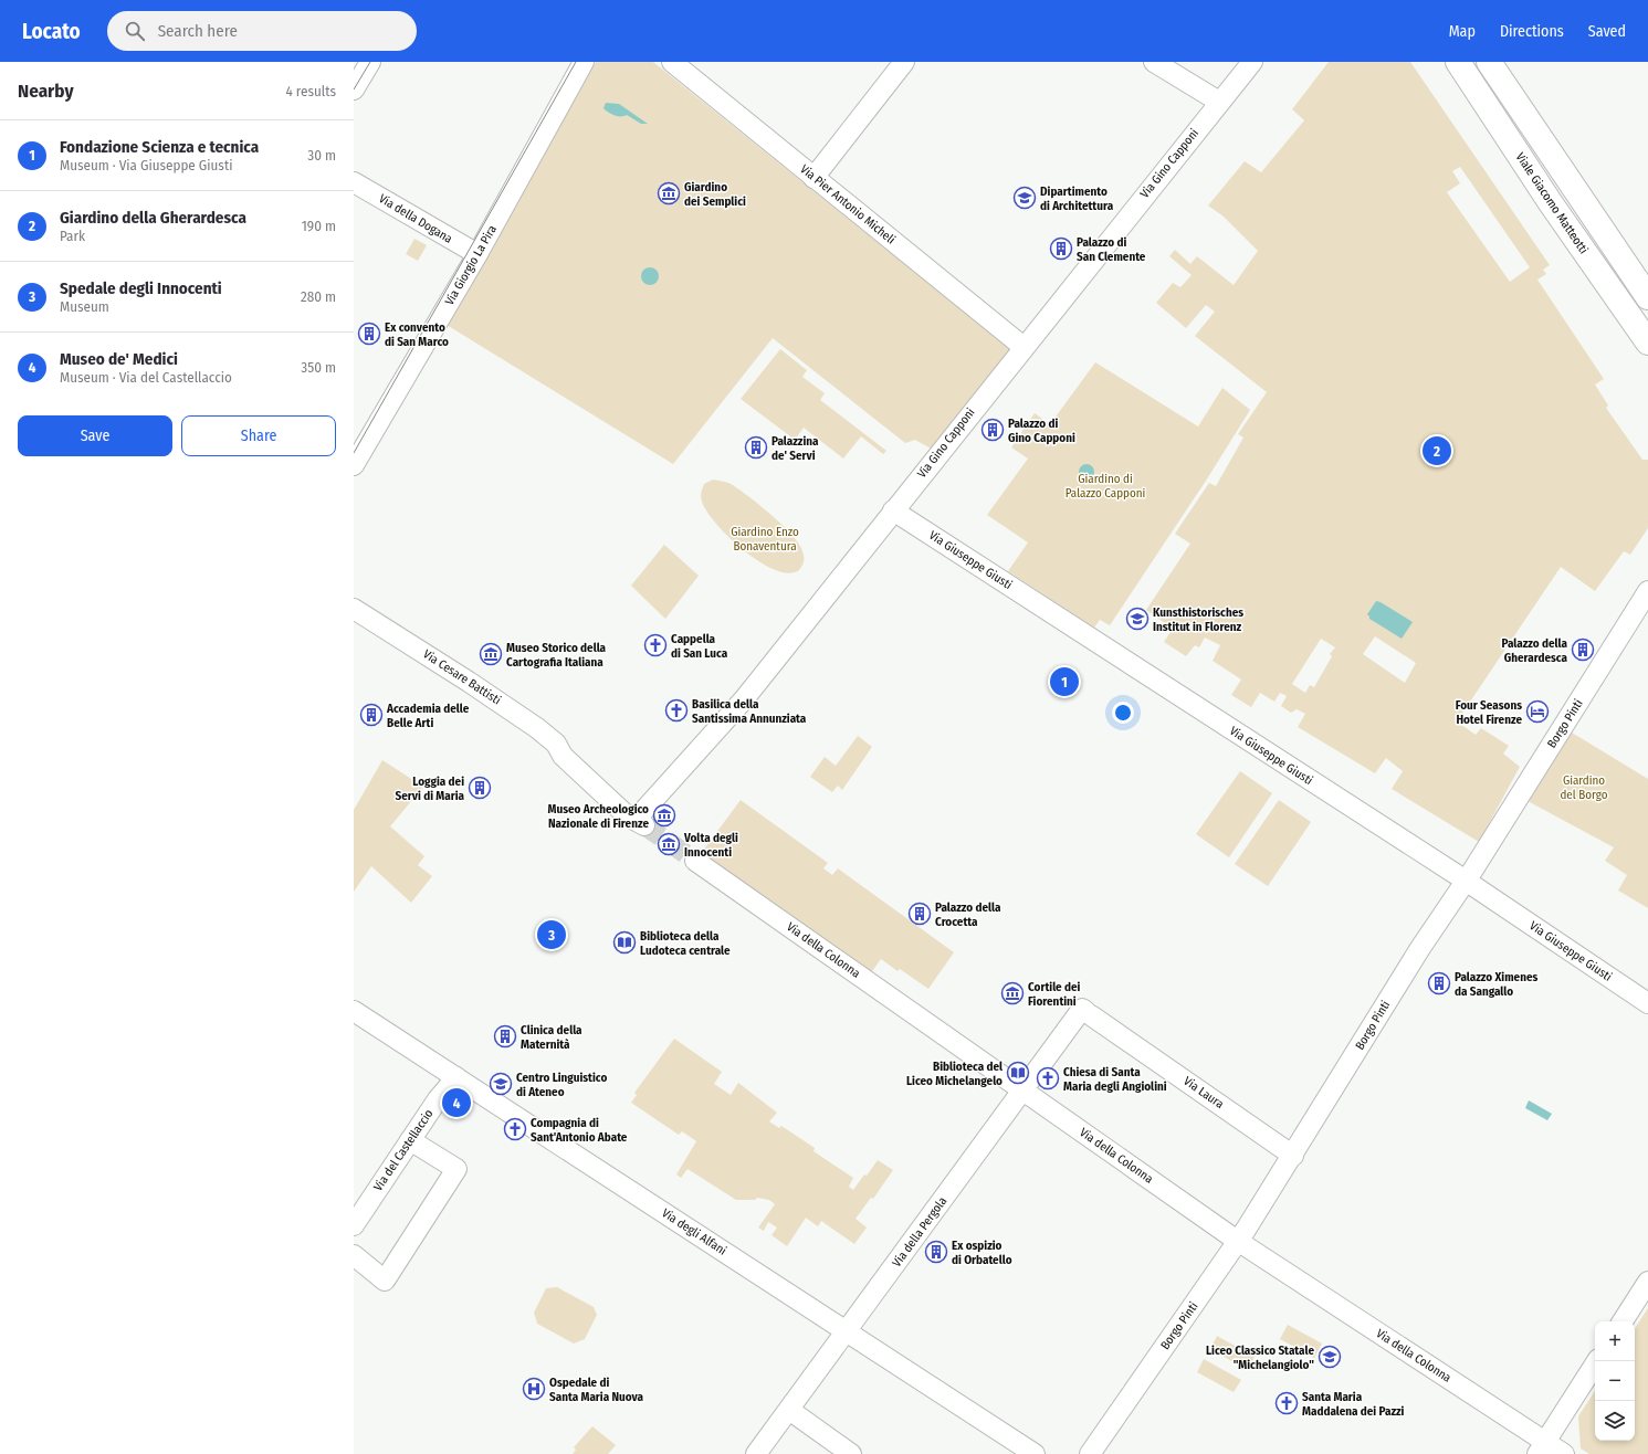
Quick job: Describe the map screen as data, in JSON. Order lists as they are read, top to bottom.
{
  "streets": {
    "main road": ["Viale Giacomo Matteotti"],
    "street": [
      "Via Gino Capponi",
      "Via Pier Antonio Micheli",
      "Via della Dogana",
      "Via Giorgio La Pira",
      "Via Giuseppe Giusti",
      "Via Cesare Battisti",
      "Borgo Pinti",
      "Via della Colonna",
      "Via Laura",
      "Via del Castellaccio",
      "Via degli Alfani",
      "Via della Pergola"
    ]
  },
  "crossings": [
    ["Via Gino Capponi", "Via Pier Antonio Micheli"],
    ["Via Gino Capponi", "Via Giuseppe Giusti"],
    ["Via Gino Capponi", "Via Cesare Battisti"],
    ["Via della Dogana", "Via Giorgio La Pira"],
    ["Via Giuseppe Giusti", "Borgo Pinti"],
    ["Borgo Pinti", "Via della Colonna"],
    ["Borgo Pinti", "Via Laura"],
    ["Via della Colonna", "Via della Pergola"],
    ["Via Laura", "Via della Pergola"],
    ["Via del Castellaccio", "Via degli Alfani"],
    ["Via degli Alfani", "Via della Pergola"]
  ],
  "parks": ["Giardino di Palazzo Capponi", "Giardino Enzo Bonaventura", "Giardino del Borgo"],
  "places": {
    "museum": [
      "Giardino dei Semplici",
      "Museo Storico della Cartografia Italiana",
      "Museo Archeologico Nazionale di Firenze",
      "Volta degli Innocenti",
      "Cortile dei Fiorentini"
    ],
    "school or university": [
      "Dipartimento di Architettura",
      "Kunsthistorisches Institut in Florenz",
      "Centro Linguistico di Ateneo",
      "Liceo Classico Statale \"Michelangiolo\""
    ],
    "building": [
      "Palazzo di San Clemente",
      "Ex convento di San Marco",
      "Palazzo di Gino Capponi",
      "Palazzina de' Servi",
      "Palazzo della Gherardesca",
      "Accademia delle Belle Arti",
      "Loggia dei Servi di Maria",
      "Palazzo della Crocetta",
      "Palazzo Ximenes da Sangallo",
      "Clinica della Maternità",
      "Ex ospizio di Orbatello"
    ],
    "church": [
      "Cappella di San Luca",
      "Basilica della Santissima Annunziata",
      "Chiesa di Santa Maria degli Angiolini",
      "Compagnia di Sant'Antonio Abate",
      "Santa Maria Maddalena dei Pazzi"
    ],
    "hotel": ["Four Seasons Hotel Firenze"],
    "library": ["Biblioteca della Ludoteca centrale", "Biblioteca del Liceo Michelangelo"],
    "hospital": ["Ospedale di Santa Maria Nuova"]
  },
  "page": {
    "header": "Locato",
    "search": "Search here",
    "nav": ["Map", "Directions", "Saved"],
    "heading": ["Nearby", "4 results"],
    "list": [
      {
        "mark": "1",
        "name": "Fondazione Scienza e tecnica",
        "note": "Museum · Via Giuseppe Giusti",
        "value": "30 m"
      },
      {
        "mark": "2",
        "name": "Giardino della Gherardesca",
        "note": "Park",
        "value": "190 m"
      },
      {
        "mark": "3",
        "name": "Spedale degli Innocenti",
        "note": "Museum",
        "value": "280 m"
      },
      {
        "mark": "4",
        "name": "Museo de' Medici",
        "note": "Museum · Via del Castellaccio",
        "value": "350 m"
      }
    ],
    "buttons": ["Save", "Share"],
    "pins": [
      "2",
      "1",
      "3",
      "4"
    ],
    "map_buttons": ["+", "−"]
  }
}
